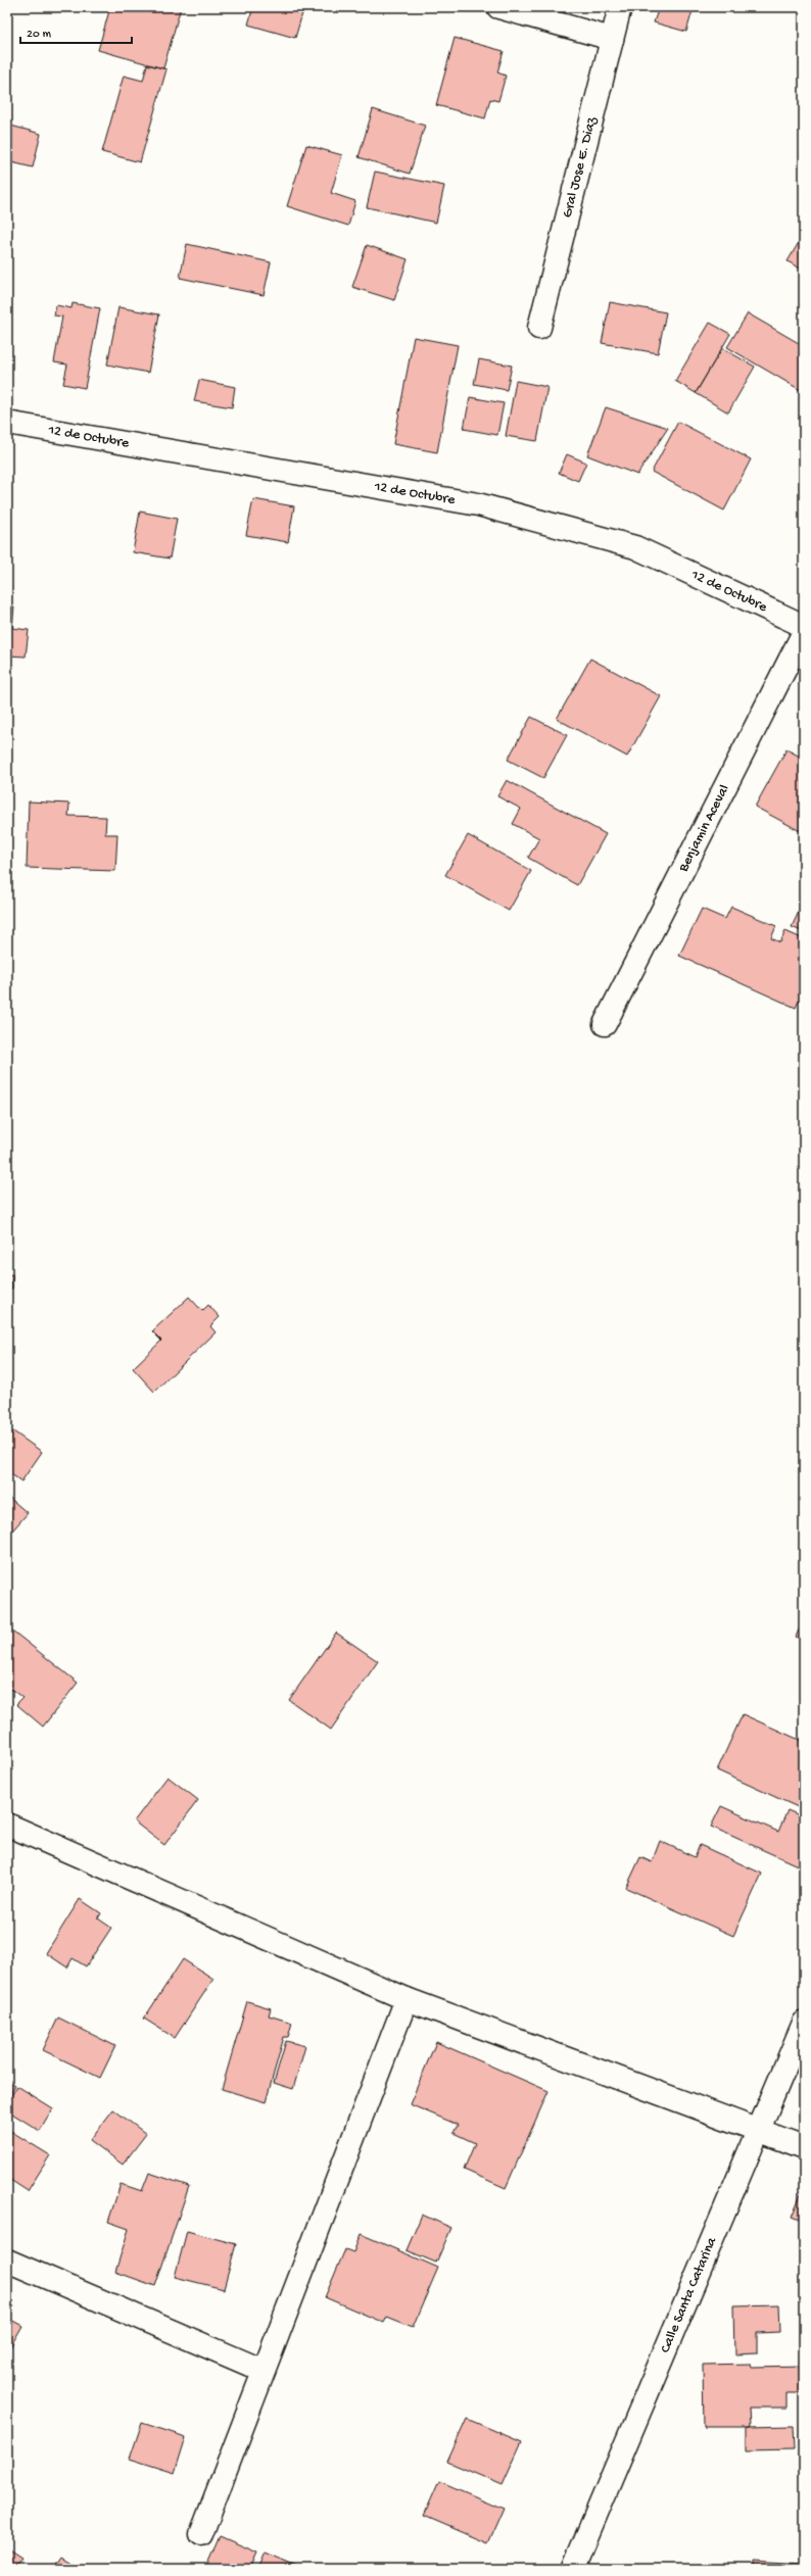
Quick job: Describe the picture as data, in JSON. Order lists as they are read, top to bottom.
{
  "streets": {
    "street": [
      "Gral Jose E. Diaz",
      "12 de Octubre",
      "Benjamin Aceval",
      "Calle Santa Catarina"
    ]
  },
  "scale_bar": "20 m"
}
